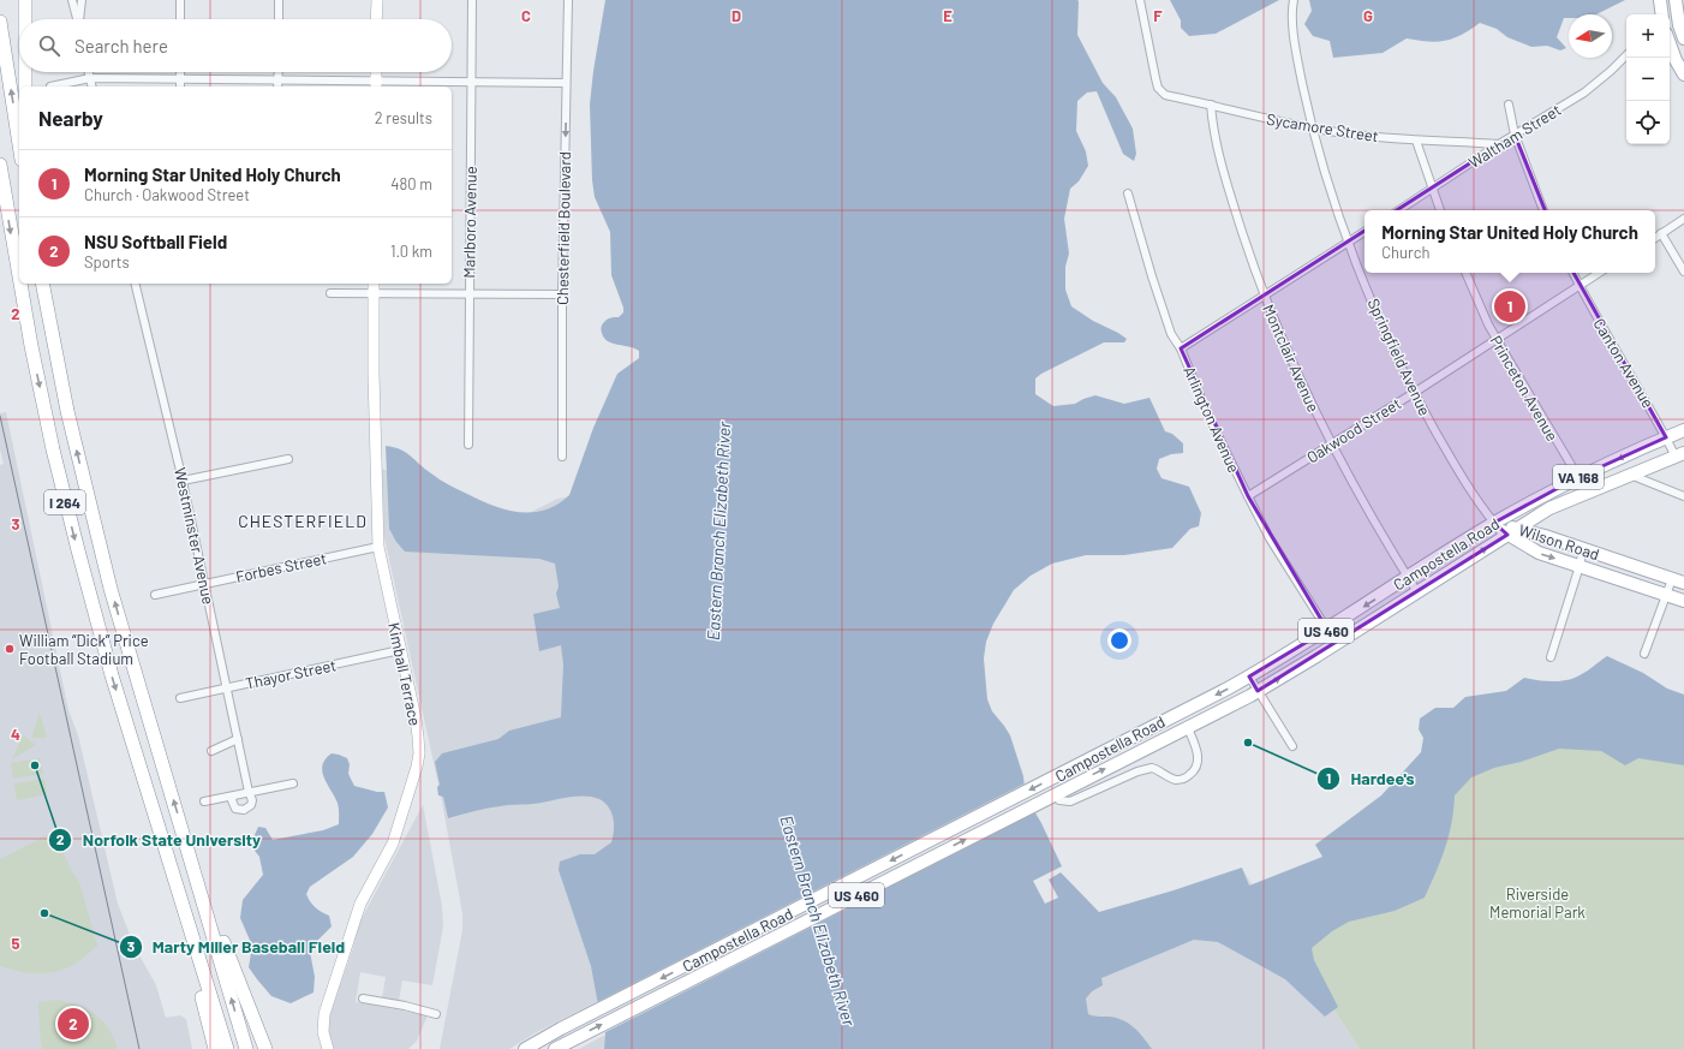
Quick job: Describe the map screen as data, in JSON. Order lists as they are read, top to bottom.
{
  "streets": {
    "highway": ["I 264"],
    "main road": [
      "VA 168",
      "Wilson Road",
      "Campostella Road",
      "US 460"
    ],
    "street": [
      "Sycamore Street",
      "Waltham Street",
      "Marlboro Avenue",
      "Chesterfield Boulevard",
      "Springfield Avenue",
      "Montclair Avenue",
      "Canton Avenue",
      "Princeton Avenue",
      "Arlington Avenue",
      "Oakwood Street",
      "Westminster Avenue",
      "Forbes Street",
      "Thayor Street",
      "Kimball Terrace"
    ]
  },
  "crossings": [
    ["Sycamore Street", "Waltham Street"],
    ["Sycamore Street", "Springfield Avenue"],
    ["Sycamore Street", "Montclair Avenue"],
    ["Springfield Avenue", "Oakwood Street"],
    ["Springfield Avenue", "Wilson Road"],
    ["Springfield Avenue", "Campostella Road"],
    ["Montclair Avenue", "Oakwood Street"],
    ["Montclair Avenue", "Campostella Road"],
    ["Canton Avenue", "Oakwood Street"],
    ["Canton Avenue", "Campostella Road"],
    ["Princeton Avenue", "Oakwood Street"],
    ["Princeton Avenue", "Campostella Road"],
    ["Arlington Avenue", "Oakwood Street"],
    ["Arlington Avenue", "Campostella Road"],
    ["Westminster Avenue", "Forbes Street"],
    ["Westminster Avenue", "Thayor Street"],
    ["Wilson Road", "Campostella Road"],
    ["Forbes Street", "Kimball Terrace"],
    ["Thayor Street", "Kimball Terrace"]
  ],
  "one_way": ["Chesterfield Boulevard"],
  "districts": ["CHESTERFIELD"],
  "water": ["Eastern Branch Elizabeth River"],
  "parks": ["Riverside Memorial Park"],
  "places": [
    "William “Dick” Price Football Stadium",
    "Hardee's",
    "Norfolk State University",
    "Marty Miller Baseball Field"
  ],
  "north": "left",
  "page": {
    "map_buttons": ["+", "−"],
    "search": "Search here",
    "heading": ["Nearby", "2 results"],
    "list": [
      {
        "mark": "1",
        "name": "Morning Star United Holy Church",
        "note": "Church · Oakwood Street",
        "value": "480 m"
      },
      {
        "mark": "2",
        "name": "NSU Softball Field",
        "note": "Sports",
        "value": "1.0 km"
      }
    ],
    "popup": ["Morning Star United Holy Church", "Church"],
    "pins": ["1", "2"]
  },
  "grid": {
    "columns": [
      "C",
      "D",
      "E",
      "F",
      "G"
    ],
    "rows": [
      "2",
      "3",
      "4",
      "5"
    ]
  }
}
